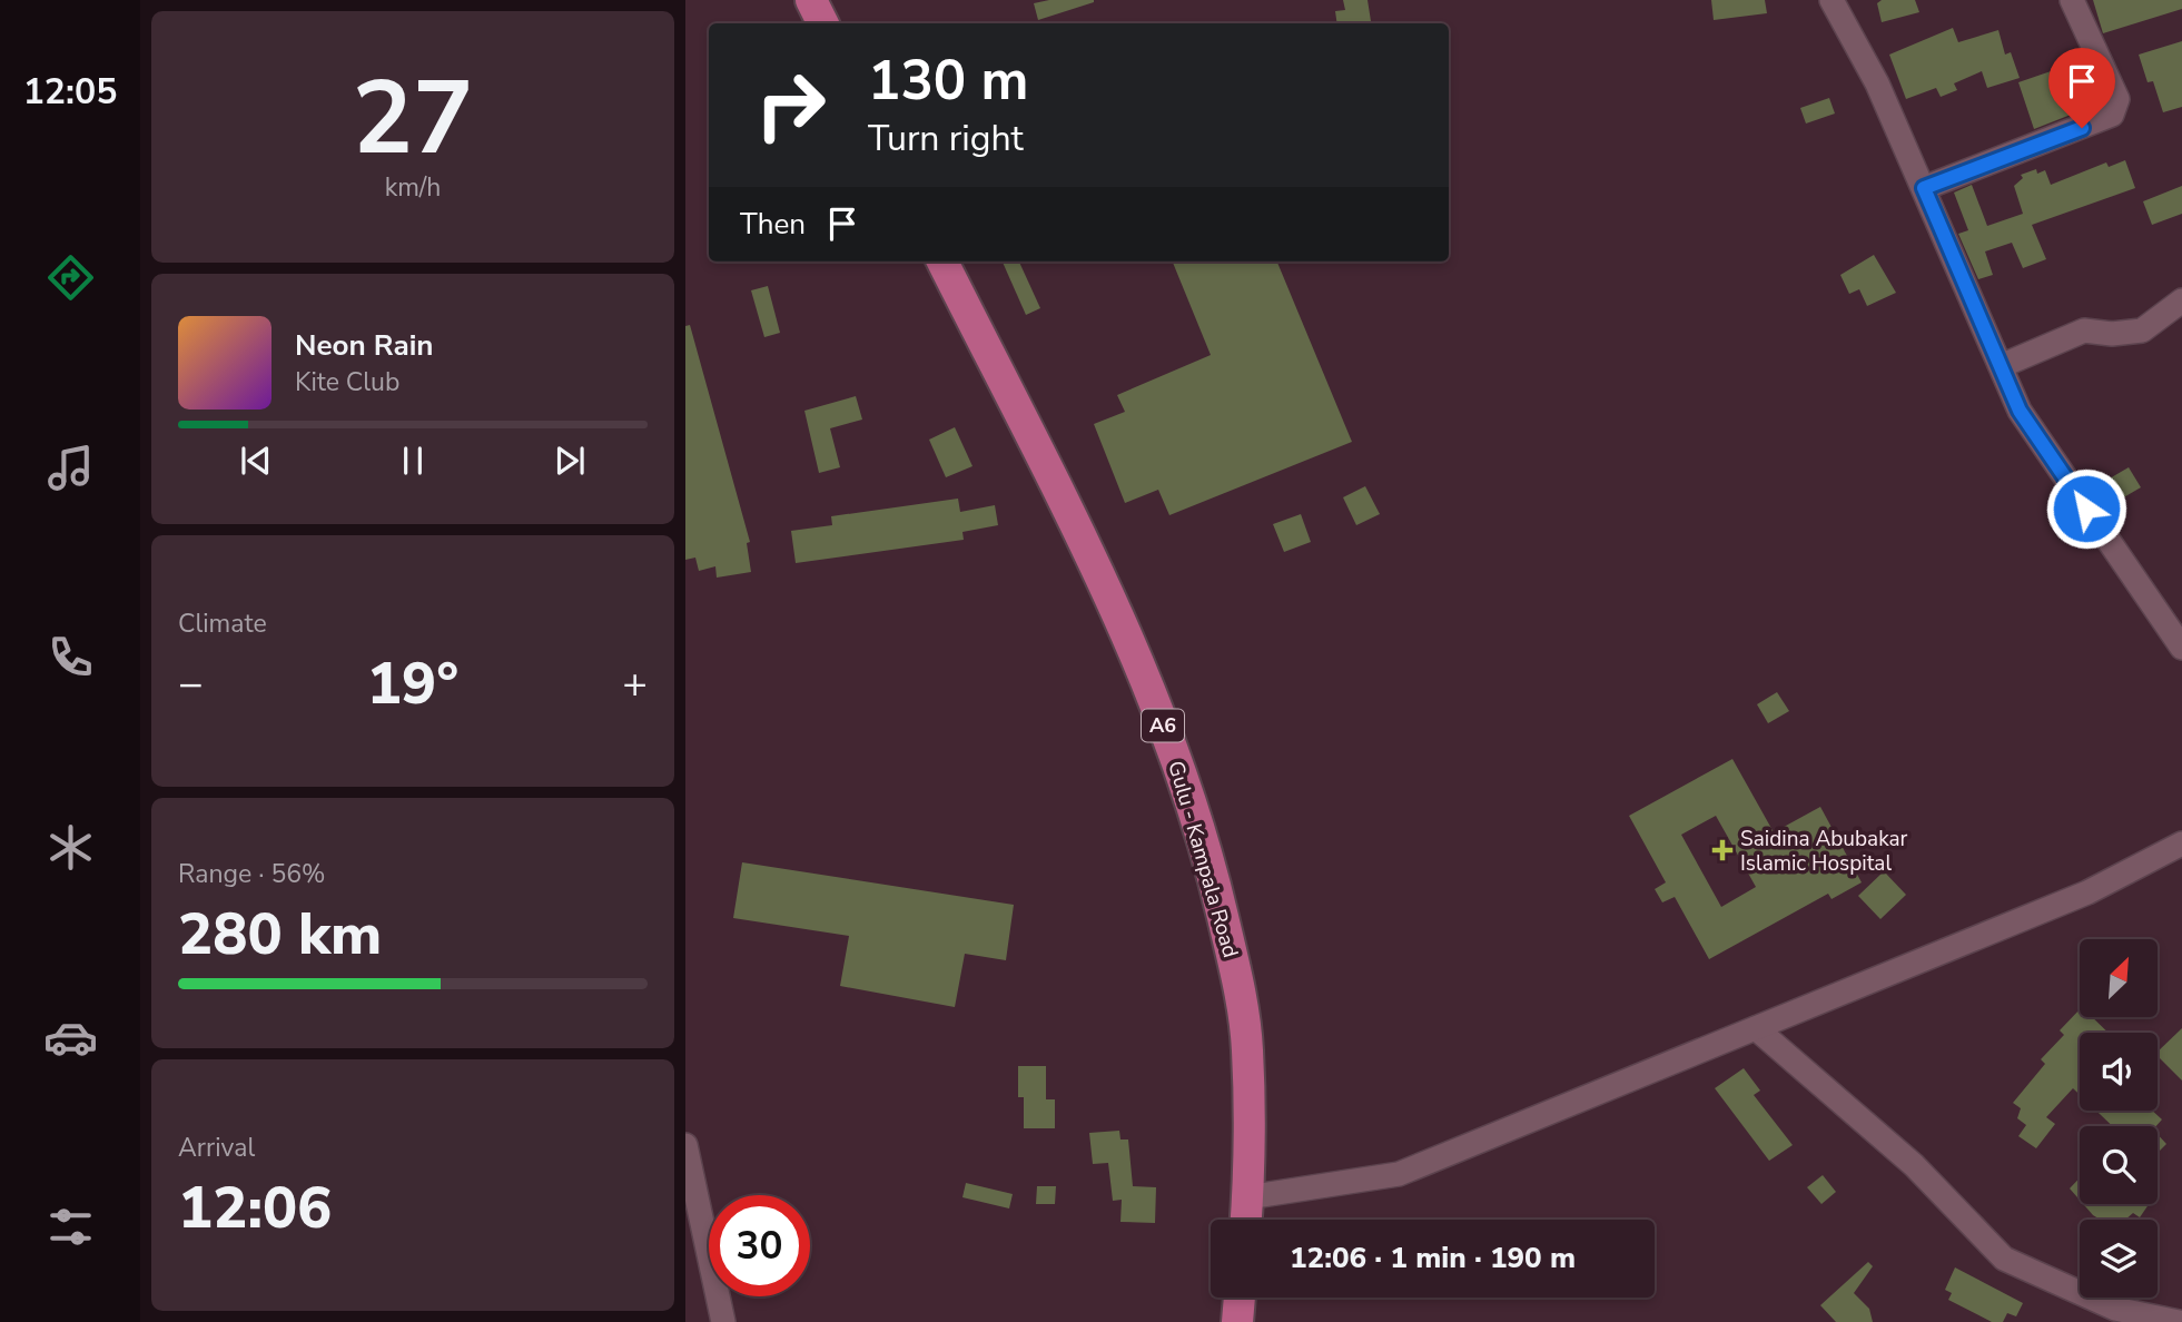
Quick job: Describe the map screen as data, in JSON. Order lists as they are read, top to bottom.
{
  "streets": {
    "main road": ["A6", "Gulu - Kampala Road"]
  },
  "places": {
    "health": ["Saidina Abubakar Islamic Hospital"]
  },
  "north": "top right",
  "page": {
    "tabs": "12:05",
    "tile": [
      ["27", "km/h"],
      "Climate",
      ["Range · 56%", "280 km"],
      ["Arrival", "12:06"]
    ],
    "turn": ["130 m", "Turn right"],
    "then": "Then",
    "song": ["Neon Rain", "Kite Club"],
    "heat": ["−", "19°", "+"],
    "limit": "30",
    "trip": "12:06 · 1 min · 190 m"
  }
}
